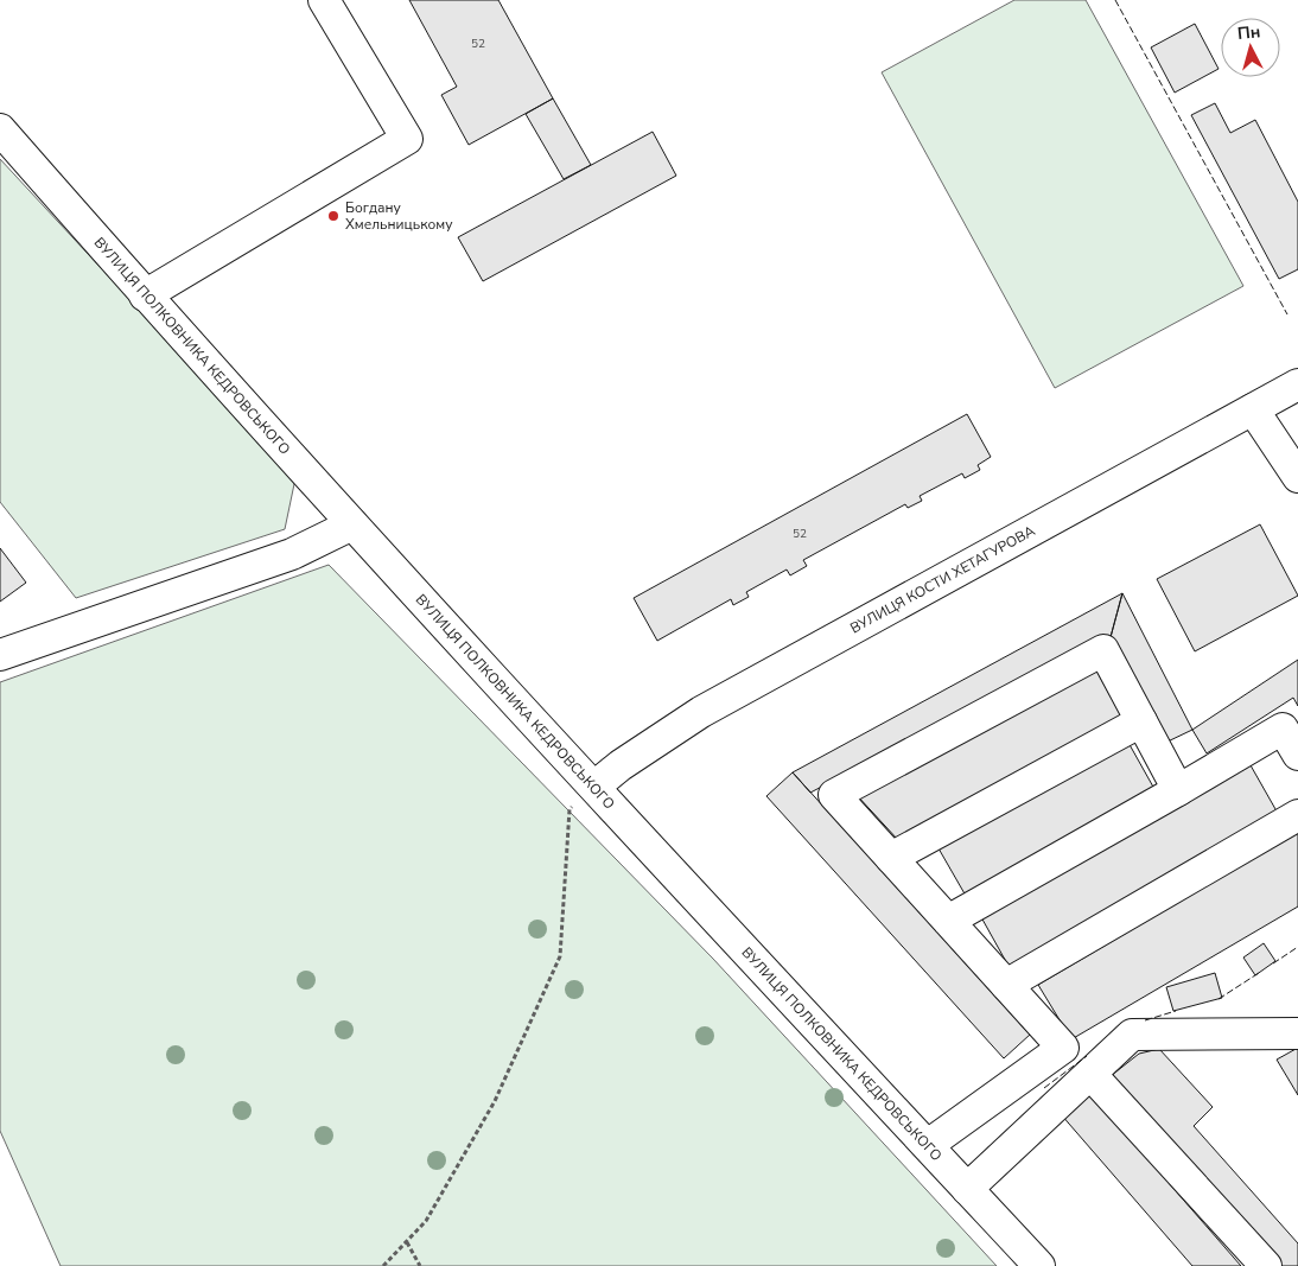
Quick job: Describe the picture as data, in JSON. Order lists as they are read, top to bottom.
{
  "streets": {
    "street": ["ВУЛИЦЯ ПОЛКОВНИКА КЕДРОВСЬКОГО", "ВУЛИЦЯ КОСТИ ХЕТАГУРОВА"]
  },
  "crossings": [
    ["ВУЛИЦЯ ПОЛКОВНИКА КЕДРОВСЬКОГО", "ВУЛИЦЯ КОСТИ ХЕТАГУРОВА"]
  ],
  "places": ["Богдану Хмельницькому"],
  "house_numbers": ["52", "52"],
  "north": "top"
}
